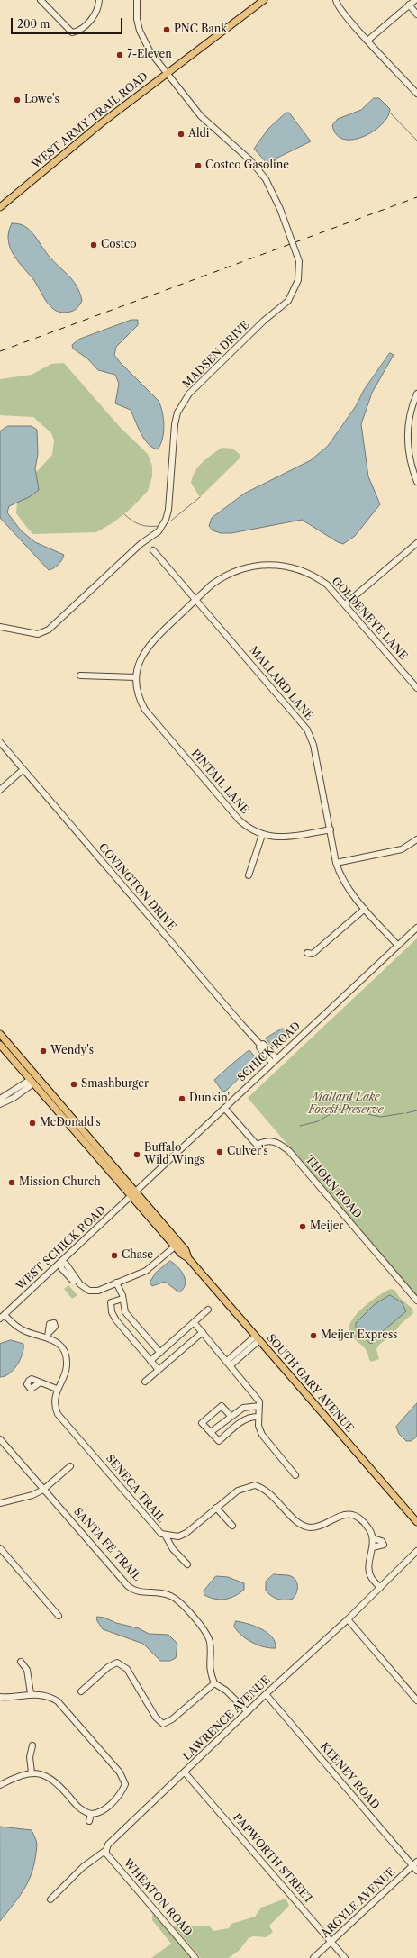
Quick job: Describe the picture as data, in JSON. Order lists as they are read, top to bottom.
{
  "streets": {
    "main road": ["WEST ARMY TRAIL ROAD", "SOUTH GARY AVENUE"],
    "street": [
      "MADSEN DRIVE",
      "GOLDENEYE LANE",
      "MALLARD LANE",
      "PINTAIL LANE",
      "COVINGTON DRIVE",
      "SCHICK ROAD",
      "THORN ROAD",
      "WEST SCHICK ROAD",
      "SENECA TRAIL",
      "SANTA FE TRAIL",
      "LAWRENCE AVENUE",
      "KEENEY ROAD",
      "PAPWORTH STREET",
      "WHEATON ROAD",
      "ARGYLE AVENUE"
    ]
  },
  "crossings": [
    ["WEST ARMY TRAIL ROAD", "MADSEN DRIVE"],
    ["GOLDENEYE LANE", "MALLARD LANE"],
    ["GOLDENEYE LANE", "PINTAIL LANE"],
    ["MALLARD LANE", "PINTAIL LANE"],
    ["MALLARD LANE", "SCHICK ROAD"],
    ["COVINGTON DRIVE", "SCHICK ROAD"],
    ["SCHICK ROAD", "THORN ROAD"],
    ["SCHICK ROAD", "WEST SCHICK ROAD"],
    ["SCHICK ROAD", "SOUTH GARY AVENUE"],
    ["WEST SCHICK ROAD", "SOUTH GARY AVENUE"],
    ["WEST SCHICK ROAD", "SENECA TRAIL"],
    ["SENECA TRAIL", "LAWRENCE AVENUE"],
    ["LAWRENCE AVENUE", "KEENEY ROAD"],
    ["LAWRENCE AVENUE", "PAPWORTH STREET"],
    ["LAWRENCE AVENUE", "WHEATON ROAD"],
    ["KEENEY ROAD", "ARGYLE AVENUE"],
    ["PAPWORTH STREET", "ARGYLE AVENUE"]
  ],
  "parks": ["Mallard Lake Forest Preserve"],
  "places": [
    "PNC Bank",
    "7-Eleven",
    "Lowe's",
    "Aldi",
    "Costco Gasoline",
    "Costco",
    "Wendy's",
    "Smashburger",
    "Dunkin'",
    "McDonald's",
    "Culver's",
    "Buffalo Wild Wings",
    "Mission Church",
    "Meijer",
    "Chase",
    "Meijer Express"
  ],
  "scale_bar": "200 m"
}
